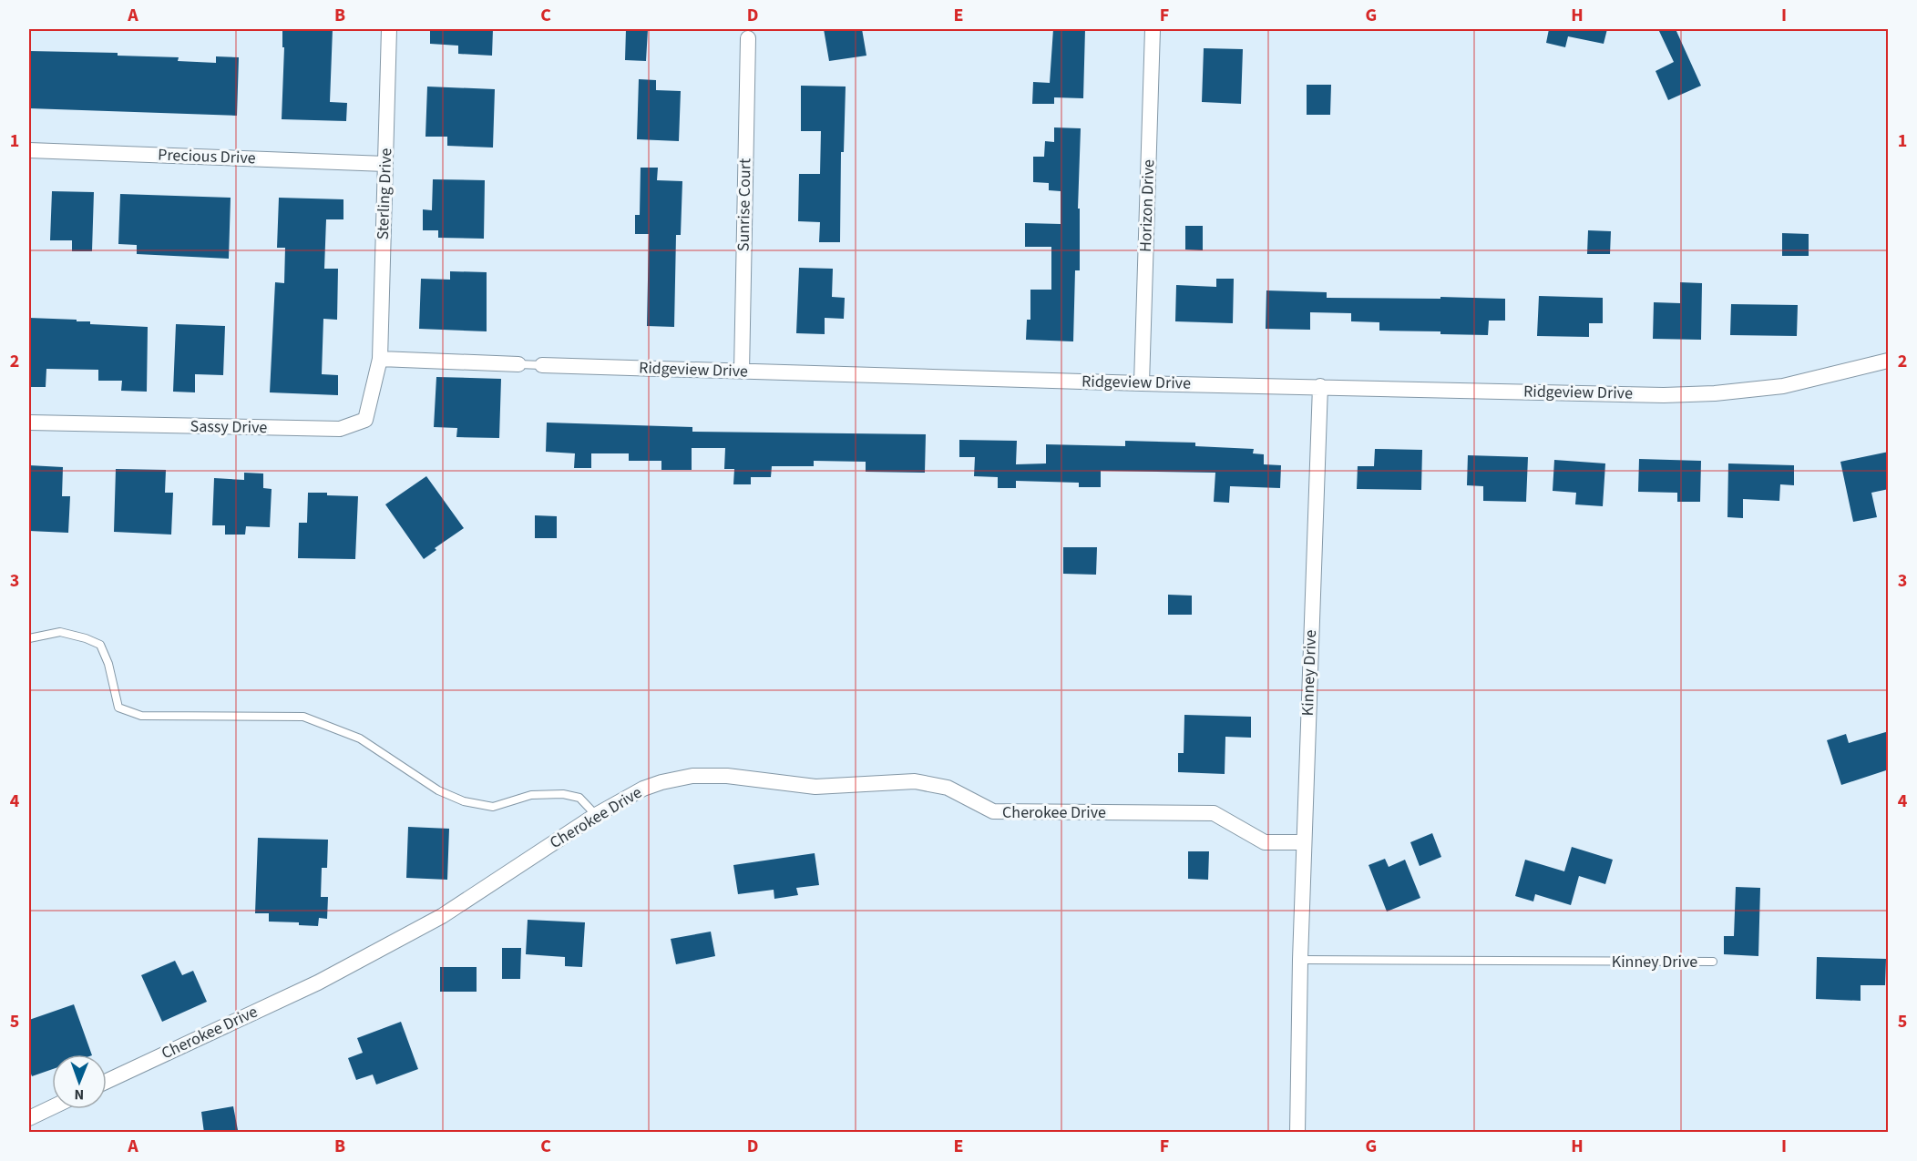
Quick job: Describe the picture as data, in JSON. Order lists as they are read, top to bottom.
{
  "streets": {
    "street": [
      "Precious Drive",
      "Sterling Drive",
      "Sunrise Court",
      "Horizon Drive",
      "Ridgeview Drive",
      "Sassy Drive",
      "Kinney Drive",
      "Cherokee Drive"
    ]
  },
  "crossings": [
    ["Precious Drive", "Sterling Drive"],
    ["Sterling Drive", "Ridgeview Drive"],
    ["Sterling Drive", "Sassy Drive"],
    ["Sunrise Court", "Ridgeview Drive"],
    ["Horizon Drive", "Ridgeview Drive"],
    ["Ridgeview Drive", "Sassy Drive"],
    ["Ridgeview Drive", "Kinney Drive"],
    ["Kinney Drive", "Cherokee Drive"]
  ],
  "north": "bottom",
  "grid": {
    "columns": [
      "A",
      "B",
      "C",
      "D",
      "E",
      "F",
      "G",
      "H",
      "I"
    ],
    "rows": [
      "1",
      "2",
      "3",
      "4",
      "5"
    ]
  }
}
